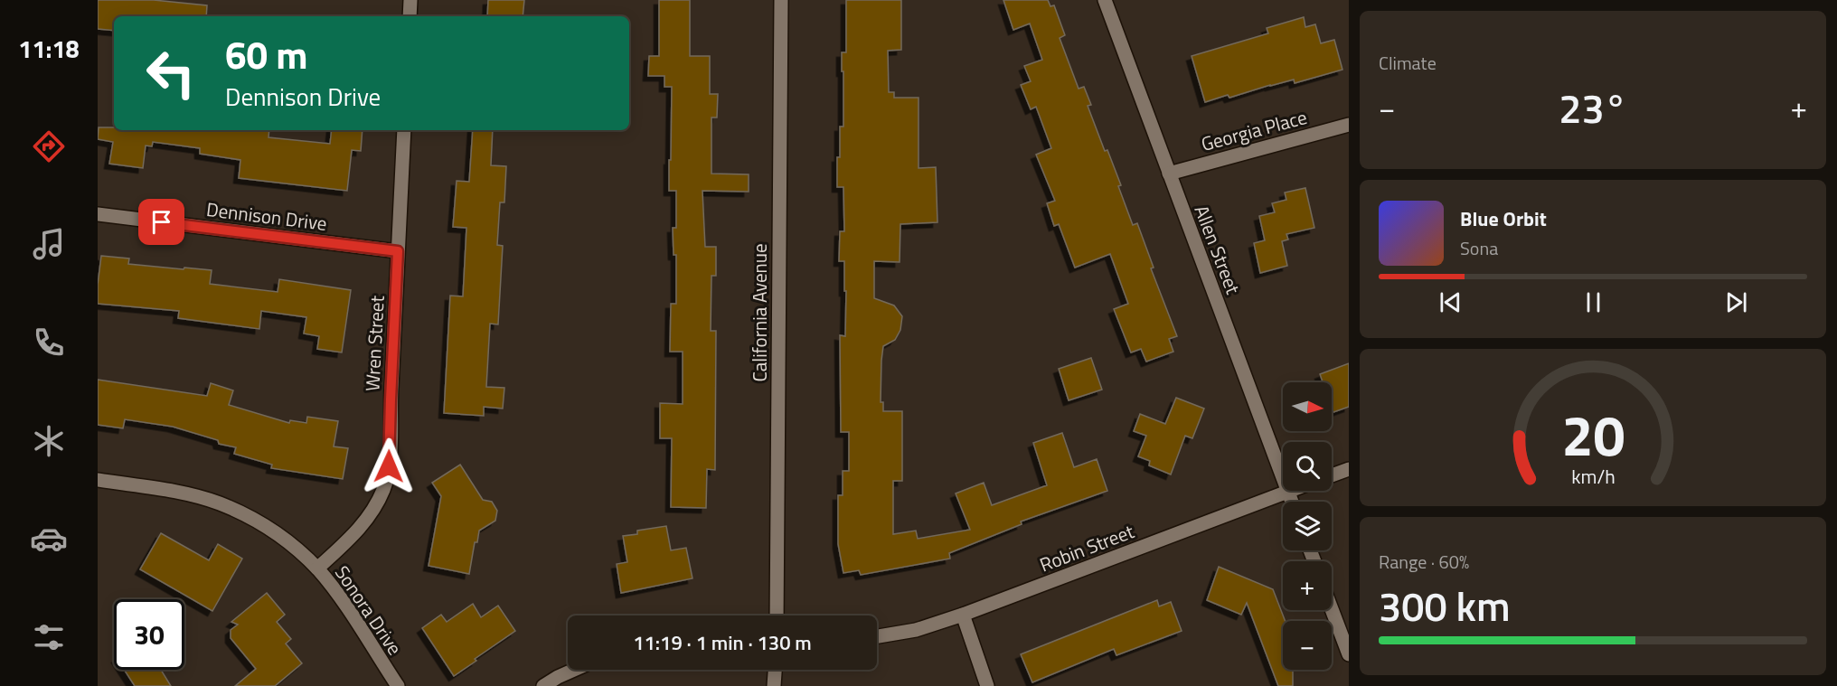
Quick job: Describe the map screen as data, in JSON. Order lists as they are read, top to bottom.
{
  "streets": {
    "street": [
      "Georgia Place",
      "Dennison Drive",
      "Allen Street",
      "California Avenue",
      "Wren Street",
      "Robin Street",
      "Sonora Drive"
    ]
  },
  "crossings": [
    ["Georgia Place", "Allen Street"],
    ["Dennison Drive", "Wren Street"],
    ["Allen Street", "Robin Street"],
    ["Wren Street", "Sonora Drive"]
  ],
  "north": "right",
  "page": {
    "tabs": "11:18",
    "tile": [
      "Climate",
      ["Range · 60%", "300 km"]
    ],
    "turn": ["60 m", "Dennison Drive"],
    "heat": ["−", "23°", "+"],
    "song": ["Blue Orbit", "Sona"],
    "map_buttons": ["+", "−"],
    "limit": "30",
    "trip": "11:19 · 1 min · 130 m",
    "gauge": ["20", "km/h"]
  }
}
